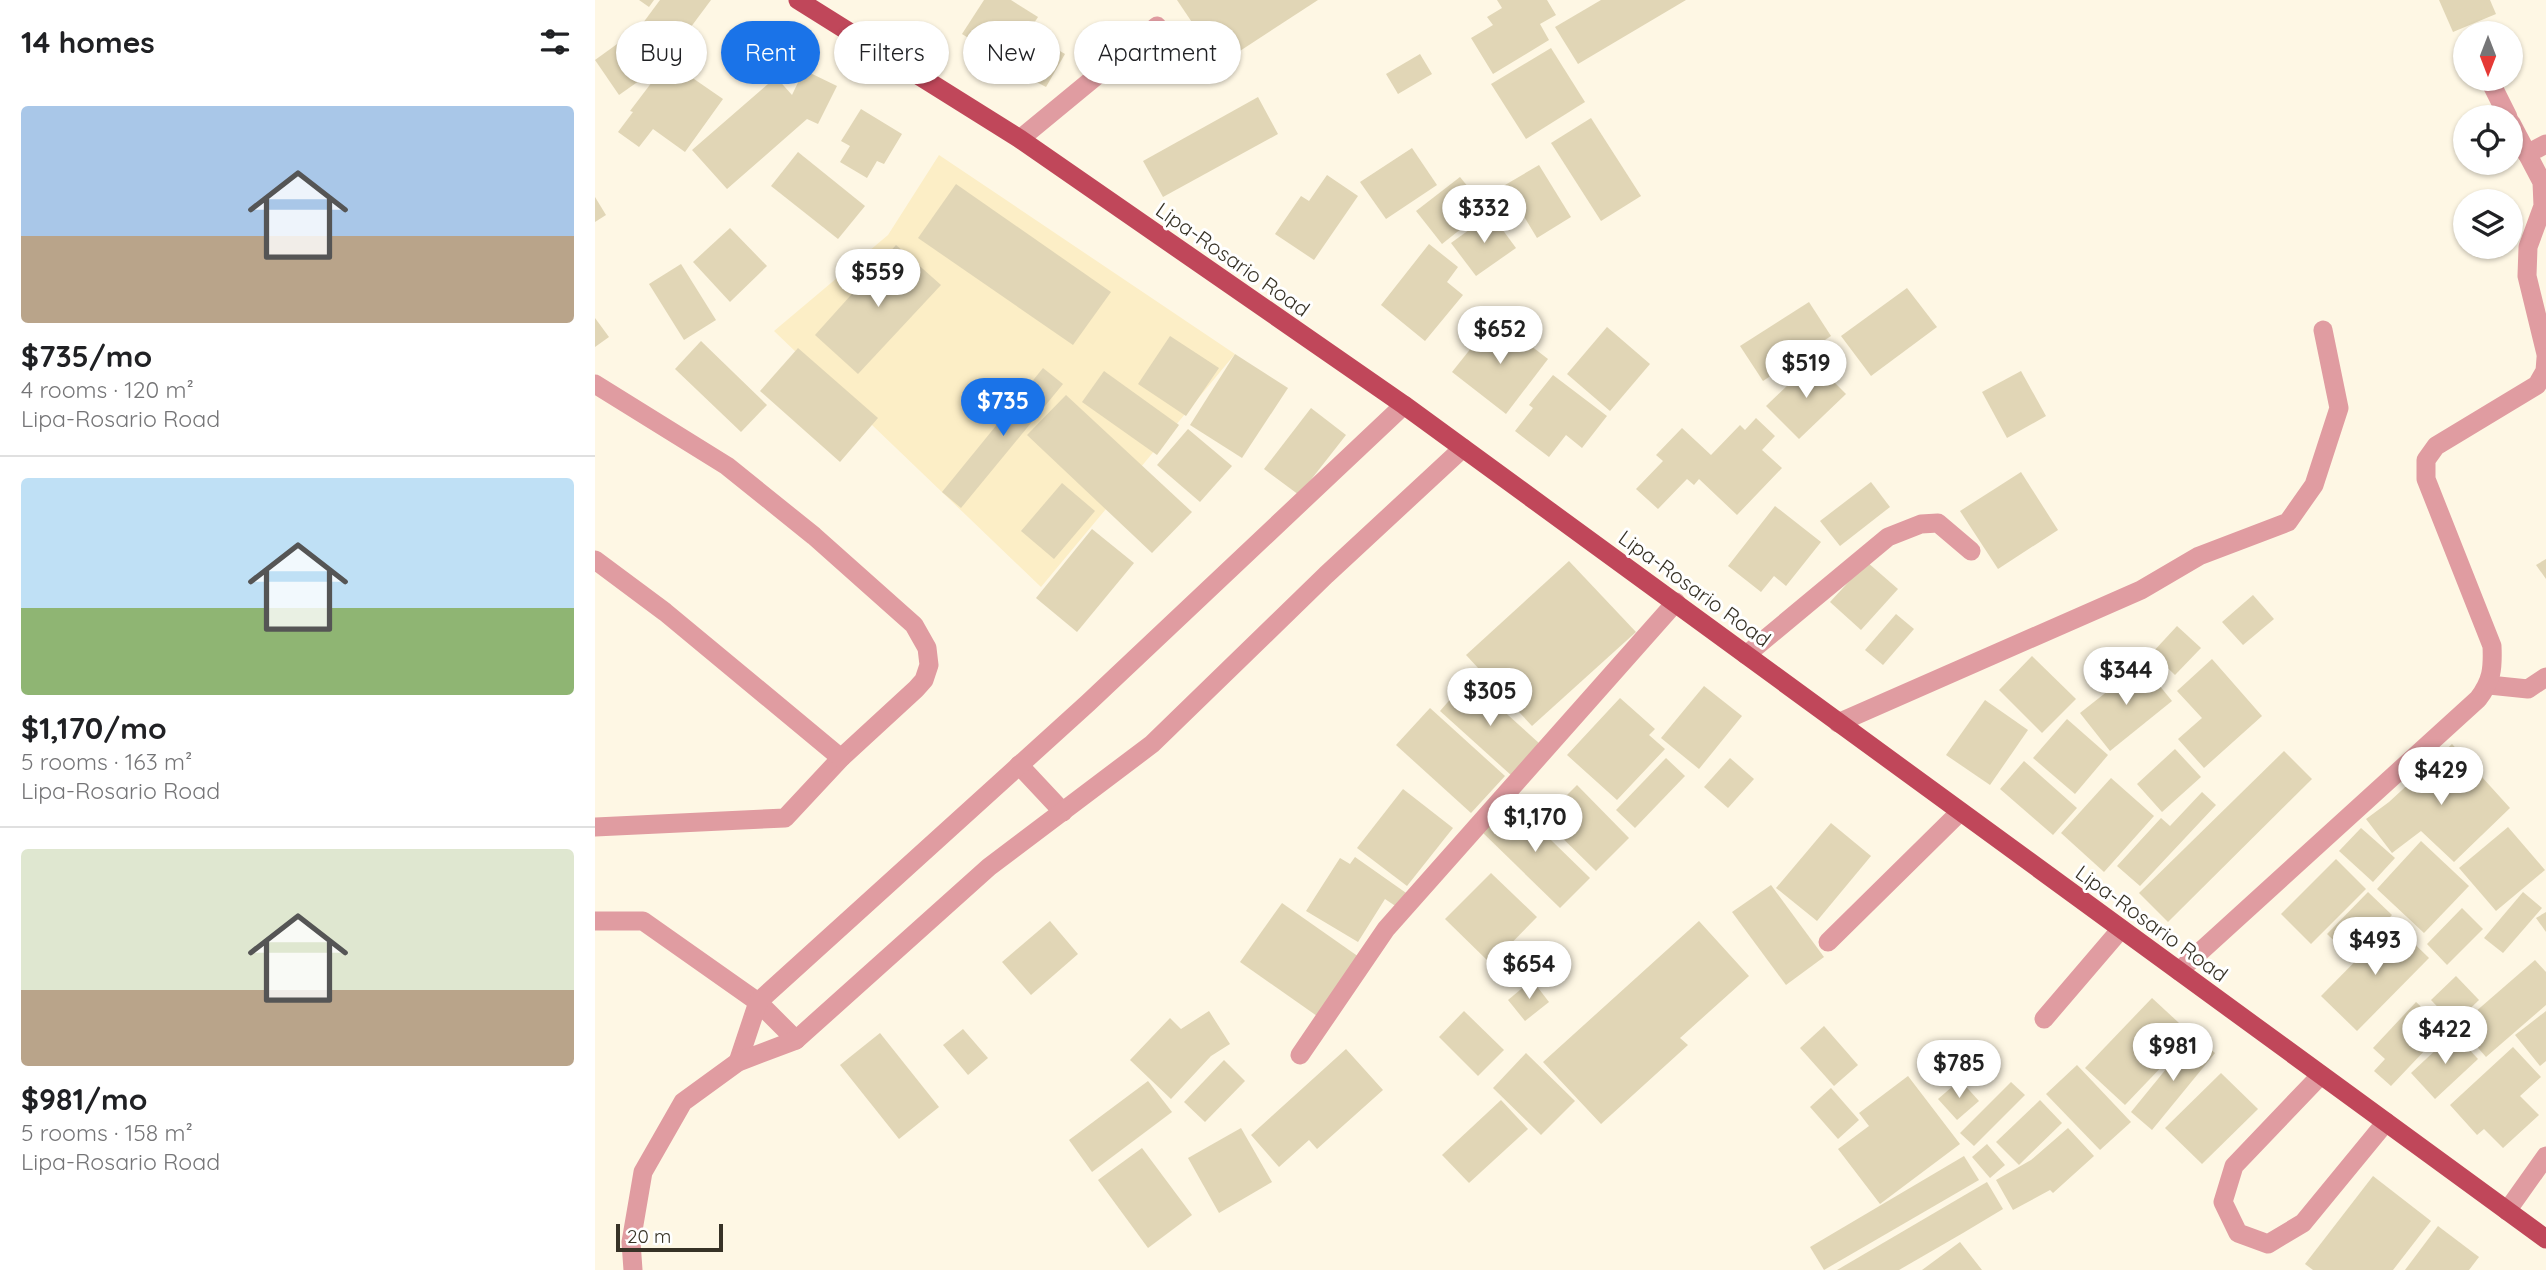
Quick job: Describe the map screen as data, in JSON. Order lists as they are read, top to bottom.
{
  "streets": {
    "main road": ["Lipa-Rosario Road"]
  },
  "scale_bar": "20 m",
  "north": "bottom",
  "page": {
    "heading": "14 homes",
    "chip": [
      "Buy",
      "Rent",
      "Filters",
      "New",
      "Apartment"
    ],
    "list": [
      {
        "name": "$735/mo",
        "note": "4 rooms · 120 m² · Lipa-Rosario Road"
      },
      {
        "name": "$1,170/mo",
        "note": "5 rooms · 163 m² · Lipa-Rosario Road"
      },
      {
        "name": "$981/mo",
        "note": "5 rooms · 158 m² · Lipa-Rosario Road"
      }
    ],
    "price": [
      "$332",
      "$559",
      "$652",
      "$519",
      "$735",
      "$344",
      "$305",
      "$429",
      "$1,170",
      "$493",
      "$654",
      "$422",
      "$981",
      "$785"
    ],
    "scale": "20 m"
  }
}
